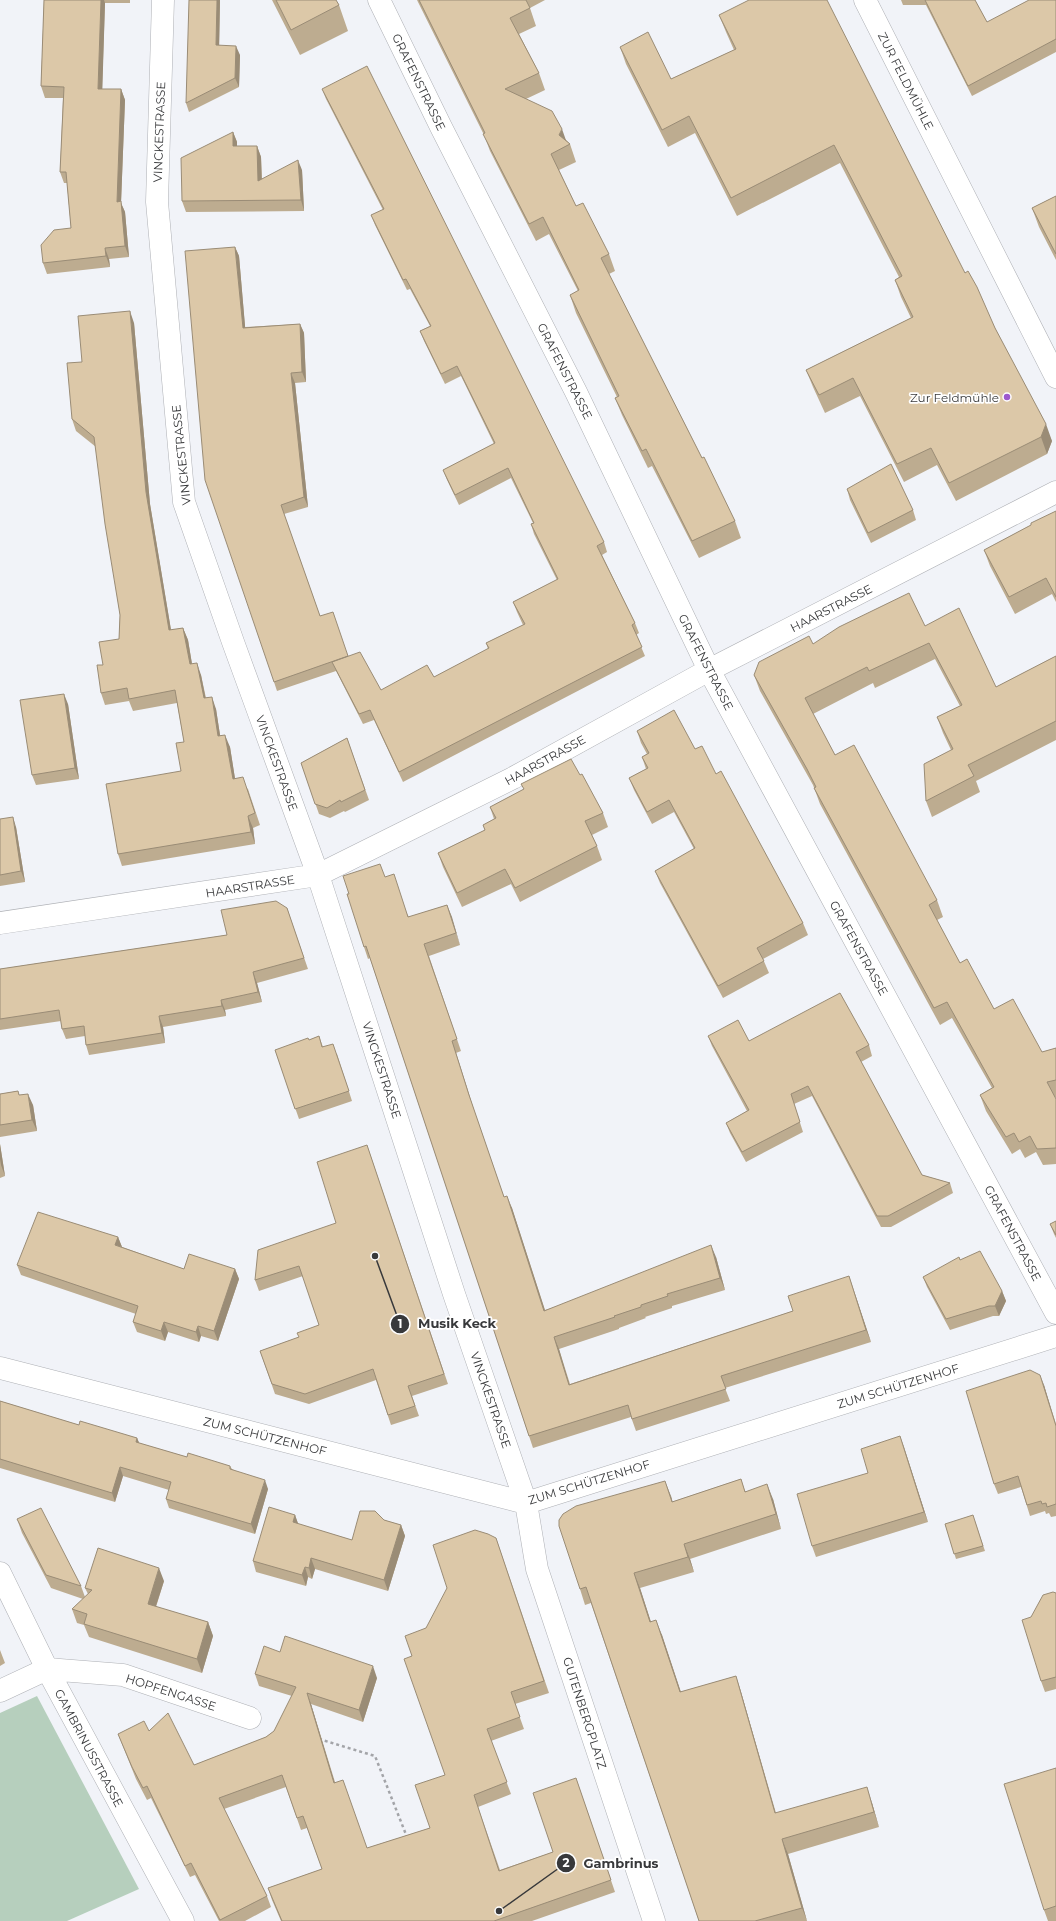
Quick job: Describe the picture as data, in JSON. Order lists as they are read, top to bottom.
{
  "streets": {
    "street": [
      "ZUR FELDMÜHLE",
      "GRAFENSTRASSE",
      "VINCKESTRASSE",
      "HAARSTRASSE",
      "ZUM SCHÜTZENHOF",
      "HOPFENGASSE",
      "GUTENBERGPLATZ",
      "GAMBRINUSSTRASSE"
    ]
  },
  "crossings": [
    ["GRAFENSTRASSE", "HAARSTRASSE"],
    ["VINCKESTRASSE", "HAARSTRASSE"],
    ["VINCKESTRASSE", "ZUM SCHÜTZENHOF"],
    ["VINCKESTRASSE", "GUTENBERGPLATZ"],
    ["ZUM SCHÜTZENHOF", "GUTENBERGPLATZ"],
    ["HOPFENGASSE", "GAMBRINUSSTRASSE"]
  ],
  "places": ["Zur Feldmühle", "Musik Keck", "Gambrinus"]
}
